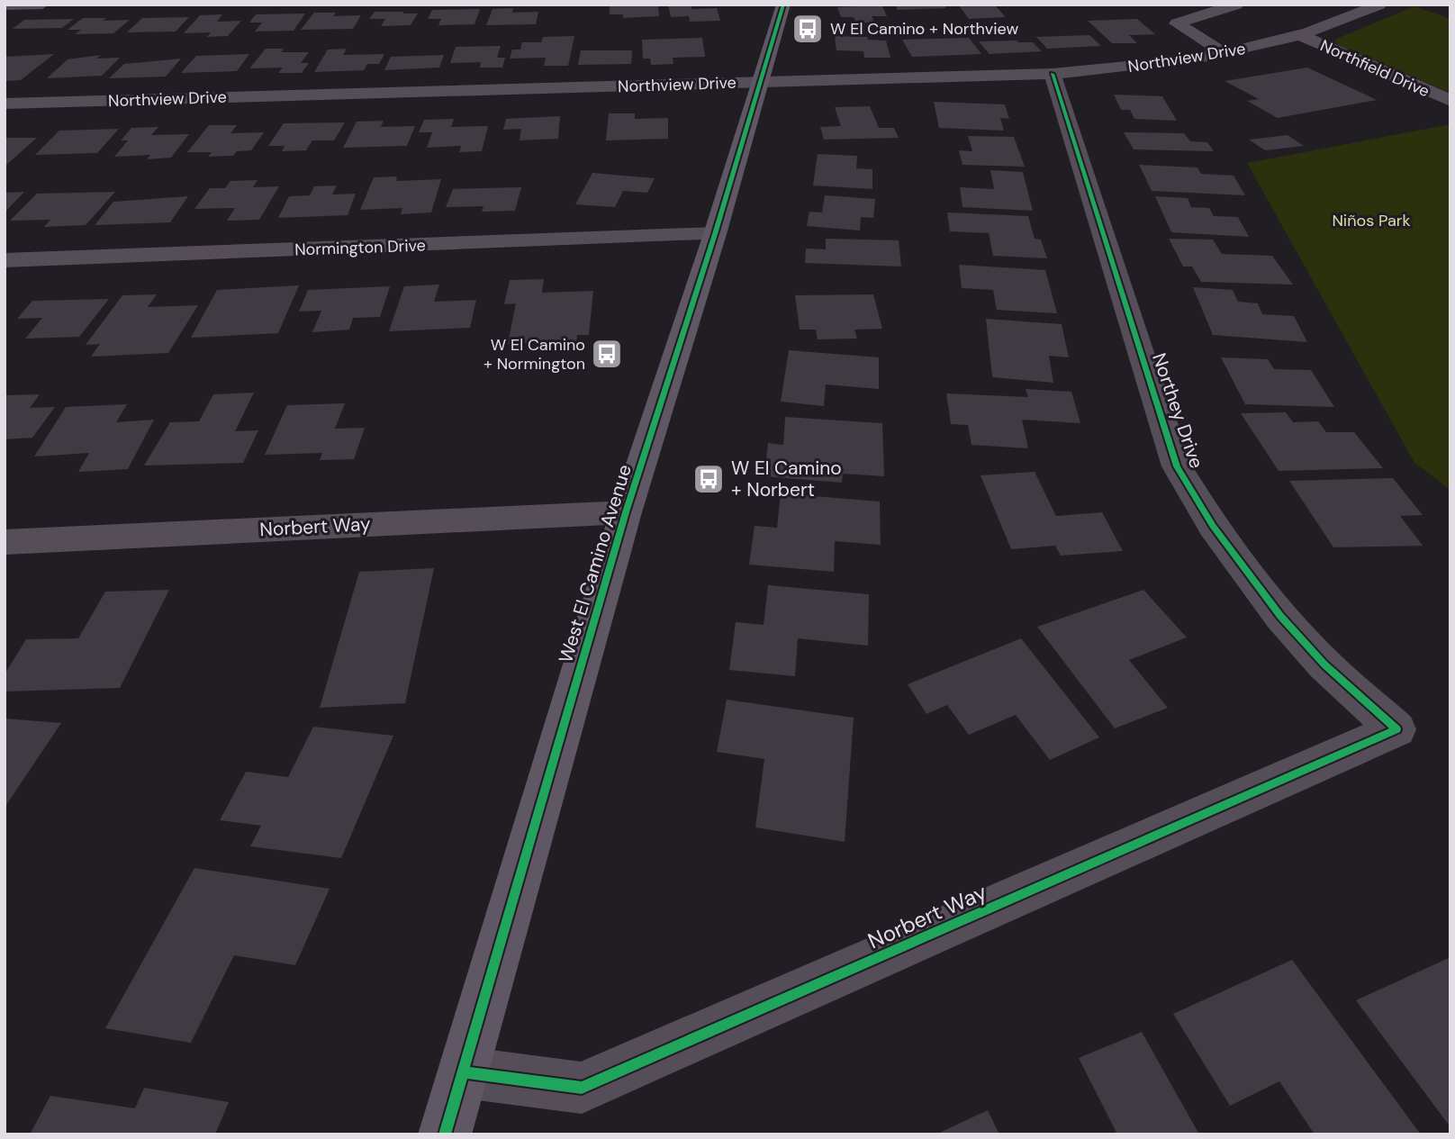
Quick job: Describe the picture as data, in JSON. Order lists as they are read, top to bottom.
{
  "streets": {
    "main road": ["West El Camino Avenue"],
    "street": [
      "Northview Drive",
      "Northfield Drive",
      "Normington Drive",
      "Northey Drive",
      "Norbert Way"
    ]
  },
  "crossings": [
    ["Northview Drive", "Northfield Drive"],
    ["Northview Drive", "Northey Drive"],
    ["Northview Drive", "West El Camino Avenue"],
    ["Normington Drive", "West El Camino Avenue"],
    ["Northey Drive", "Norbert Way"],
    ["Norbert Way", "West El Camino Avenue"]
  ],
  "parks": ["Niños Park"],
  "places": {
    "bus stop": ["W El Camino + Northview", "W El Camino + Normington", "W El Camino + Norbert"]
  }
}
